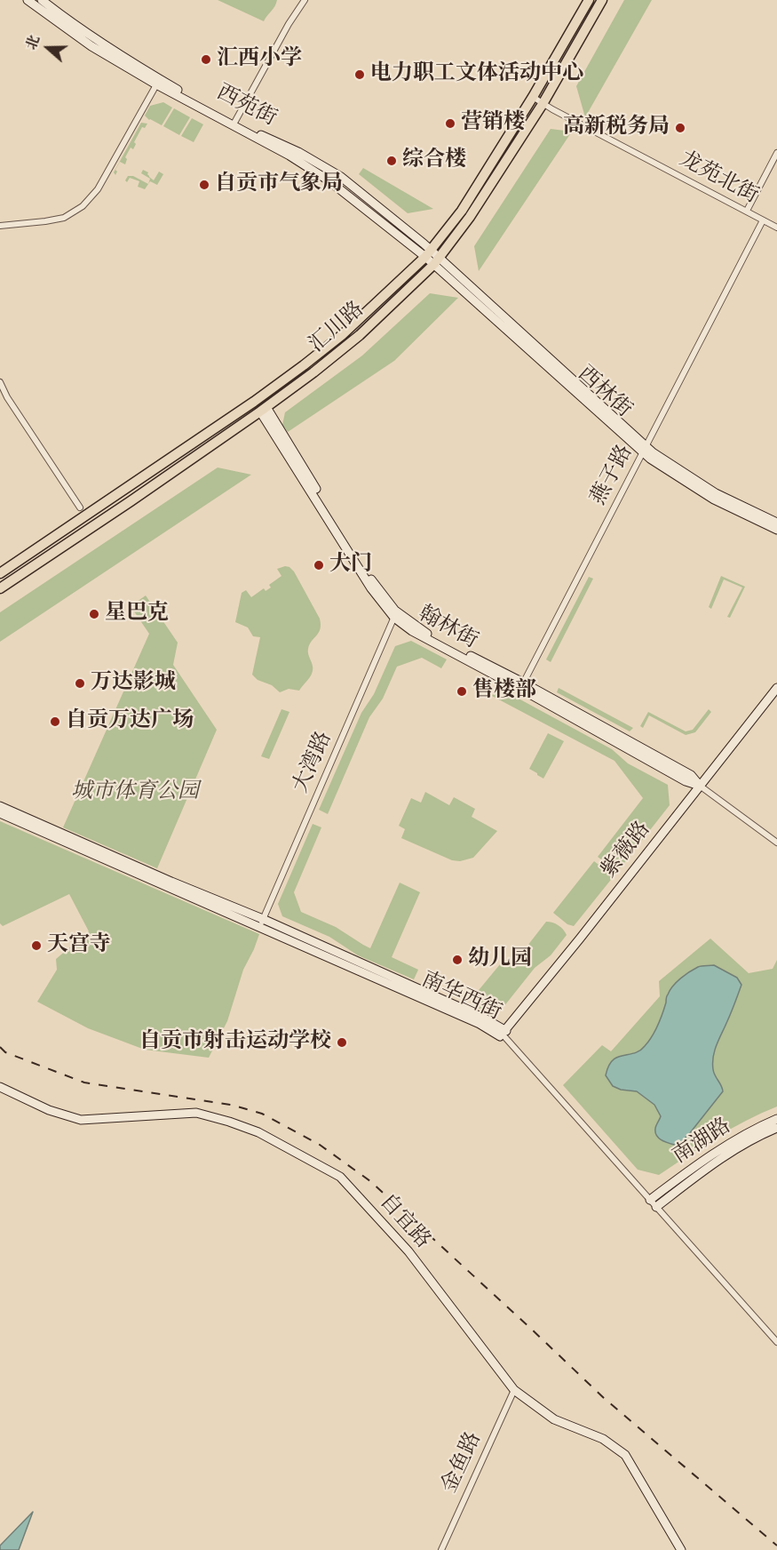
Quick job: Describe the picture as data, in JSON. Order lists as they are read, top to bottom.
{
  "streets": {
    "main road": [
      "西苑街",
      "汇川路",
      "西林街",
      "翰林街",
      "紫薇路",
      "南华西街",
      "南湖路",
      "自宜路"
    ],
    "street": [
      "龙苑北街",
      "燕子路",
      "大湾路",
      "金鱼路"
    ]
  },
  "crossings": [
    ["西苑街", "汇川路"],
    ["西苑街", "西林街"],
    ["龙苑北街", "汇川路"],
    ["龙苑北街", "燕子路"],
    ["汇川路", "西林街"],
    ["汇川路", "翰林街"],
    ["西林街", "燕子路"],
    ["燕子路", "翰林街"],
    ["翰林街", "大湾路"],
    ["翰林街", "紫薇路"],
    ["大湾路", "南华西街"],
    ["紫薇路", "南华西街"],
    ["南华西街", "南湖路"],
    ["自宜路", "金鱼路"]
  ],
  "parks": ["城市体育公园"],
  "places": [
    "汇西小学",
    "电力职工文体活动中心",
    "营销楼",
    "高新税务局",
    "综合楼",
    "自贡市气象局",
    "大门",
    "星巴克",
    "万达影城",
    "售楼部",
    "自贡万达广场",
    "天宫寺",
    "幼儿园",
    "自贡市射击运动学校"
  ],
  "north": "left"
}
